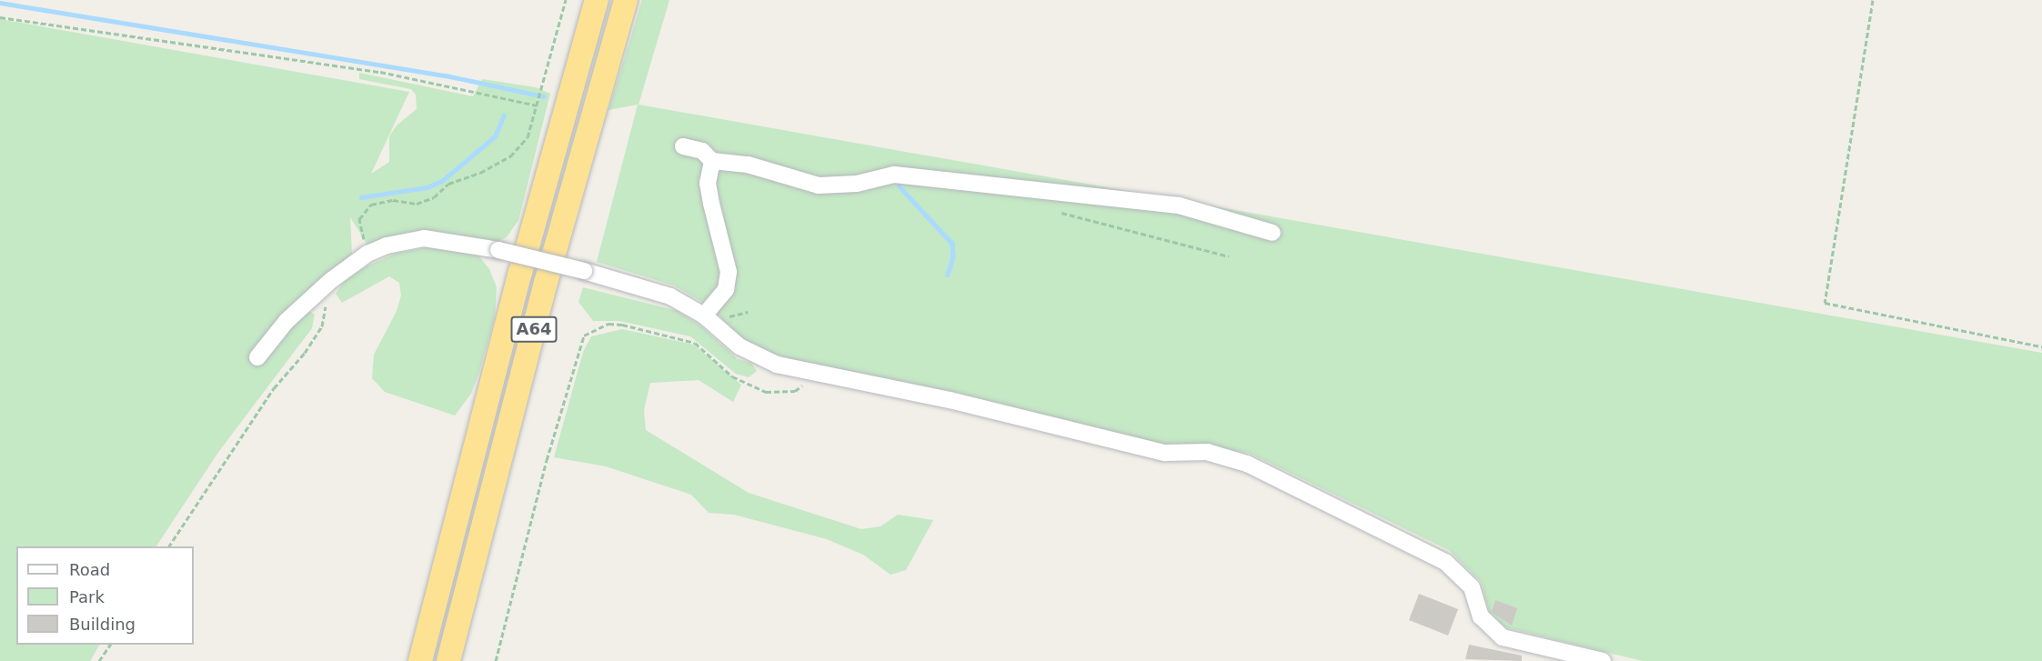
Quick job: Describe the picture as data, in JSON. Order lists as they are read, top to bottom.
{
  "streets": {
    "highway": ["A64"]
  },
  "legend": ["Road", "Park", "Building"]
}
